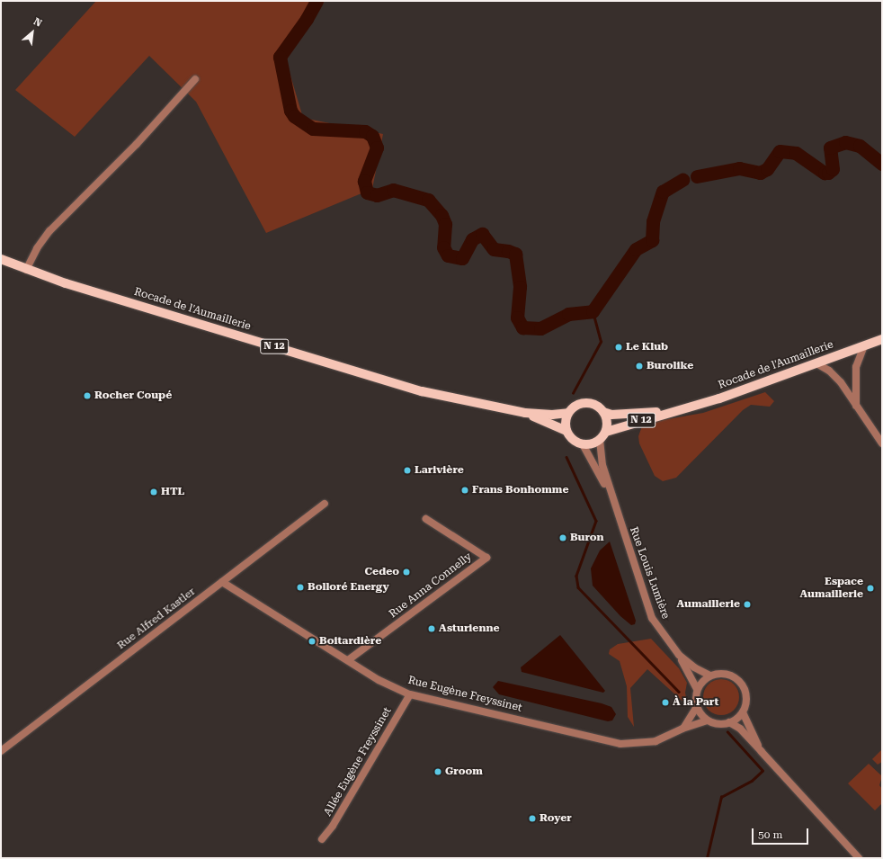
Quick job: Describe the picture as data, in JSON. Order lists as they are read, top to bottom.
{
  "streets": {
    "main road": ["Rocade de l'Aumaillerie", "N 12"],
    "street": [
      "Rue Louis Lumière",
      "Rue Anna Connelly",
      "Rue Alfred Kastler",
      "Rue Eugène Freyssinet",
      "Allée Eugène Freyssinet"
    ]
  },
  "crossings": [
    ["Rocade de l'Aumaillerie", "Rue Louis Lumière"],
    ["Rue Louis Lumière", "Rue Eugène Freyssinet"],
    ["Rue Anna Connelly", "Rue Eugène Freyssinet"],
    ["Rue Alfred Kastler", "Rue Eugène Freyssinet"],
    ["Rue Eugène Freyssinet", "Allée Eugène Freyssinet"]
  ],
  "places": [
    "Le Klub",
    "Burolike",
    "Rocher Coupé",
    "Larivière",
    "Frans Bonhomme",
    "HTL",
    "Buron",
    "Cedeo",
    "Bolloré Energy",
    "Espace Aumaillerie",
    "Aumaillerie",
    "Asturienne",
    "Boitardière",
    "À la Part",
    "Groom",
    "Royer"
  ],
  "scale_bar": "50 m",
  "north": "top right"
}
